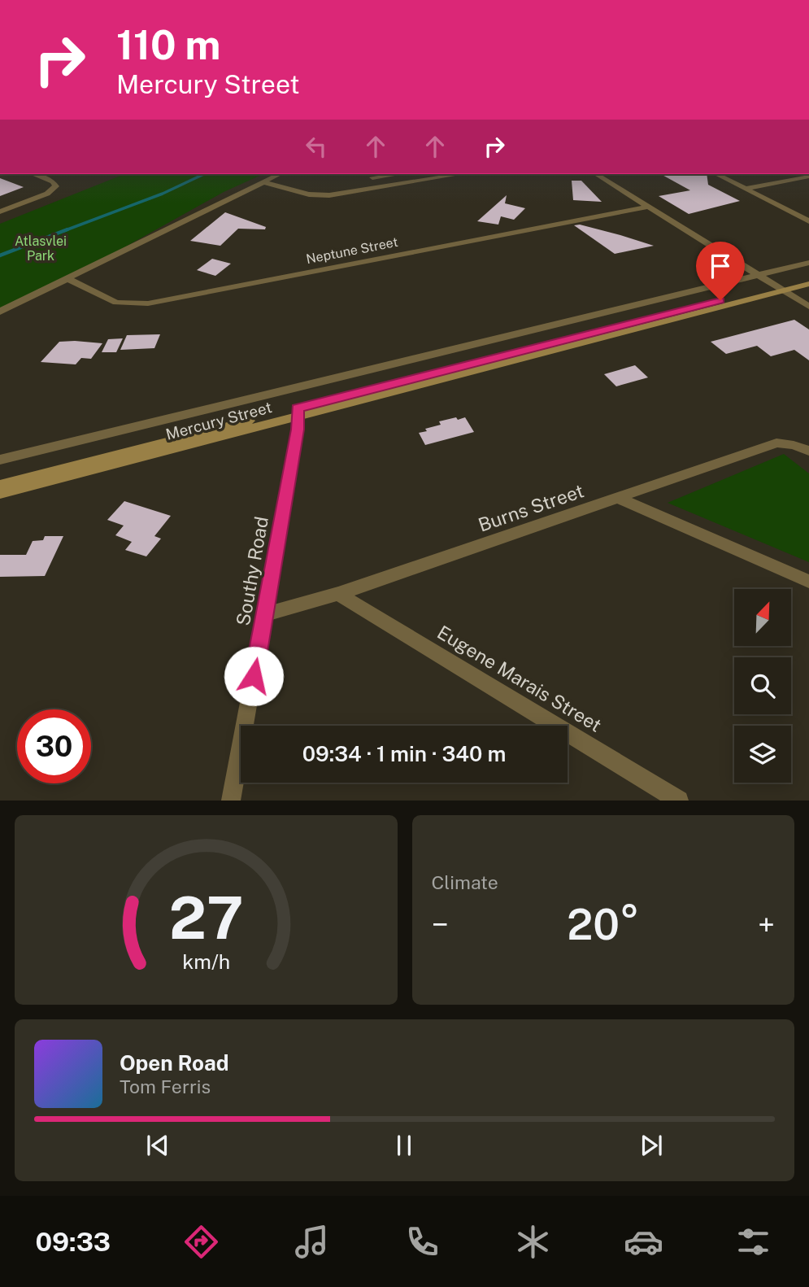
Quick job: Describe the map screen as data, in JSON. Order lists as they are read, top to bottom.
{
  "streets": {
    "street": [
      "Neptune Street",
      "Mercury Street",
      "Burns Street",
      "Southy Road",
      "Eugene Marais Street"
    ]
  },
  "crossings": [
    ["Mercury Street", "Southy Road"],
    ["Burns Street", "Southy Road"],
    ["Burns Street", "Eugene Marais Street"]
  ],
  "parks": ["Atlasvlei Park"],
  "north": "top right",
  "page": {
    "turn": ["110 m", "Mercury Street"],
    "limit": "30",
    "trip": "09:34 · 1 min · 340 m",
    "tile": "Climate",
    "heat": ["−", "20°", "+"],
    "song": ["Open Road", "Tom Ferris"],
    "tabs": "09:33",
    "gauge": ["27", "km/h"]
  }
}
